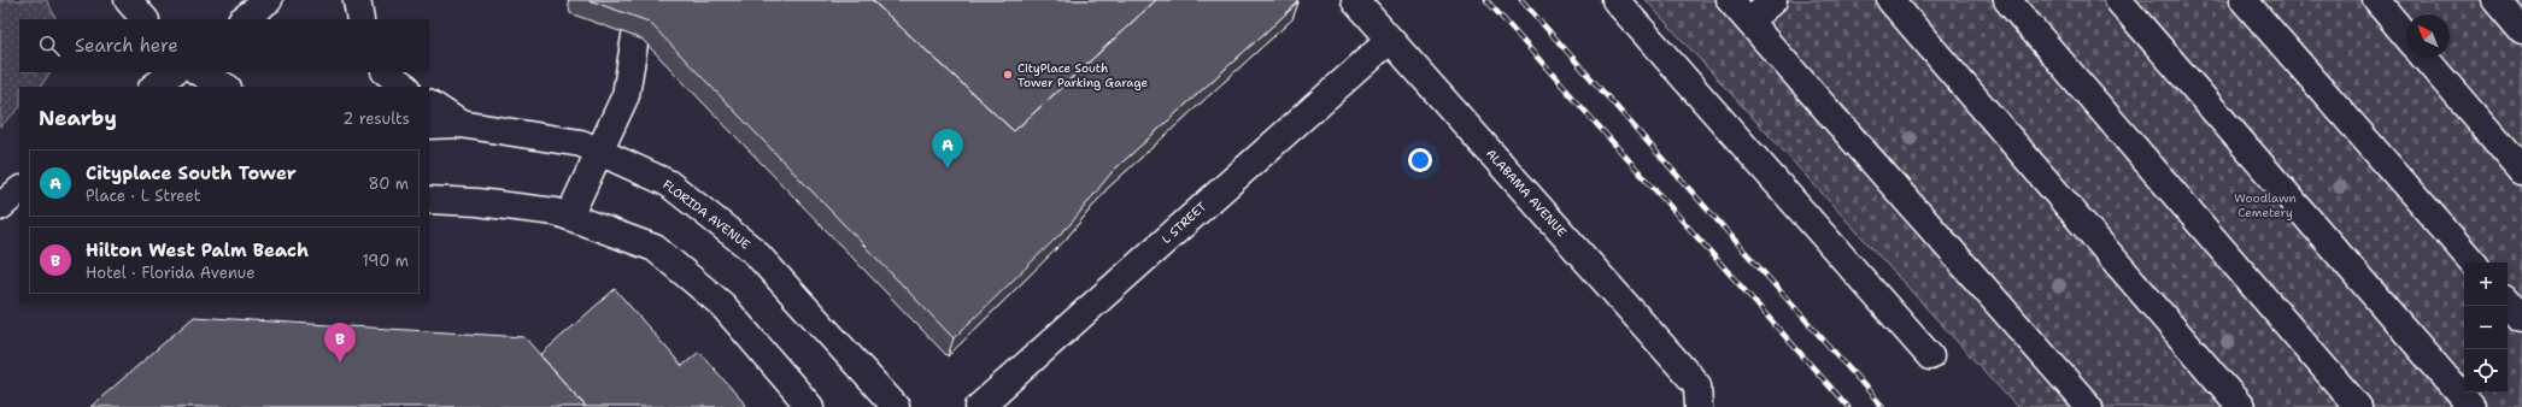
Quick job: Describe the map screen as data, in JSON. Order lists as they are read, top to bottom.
{
  "streets": {
    "street": ["ALABAMA AVENUE", "FLORIDA AVENUE", "L STREET"]
  },
  "crossings": [
    ["ALABAMA AVENUE", "L STREET"]
  ],
  "parks": ["Woodlawn Cemetery"],
  "places": ["CityPlace South Tower Parking Garage"],
  "north": "top left",
  "page": {
    "search": "Search here",
    "heading": ["Nearby", "2 results"],
    "pins": ["A", "B"],
    "list": [
      {
        "mark": "A",
        "name": "Cityplace South Tower",
        "note": "Place · L Street",
        "value": "80 m"
      },
      {
        "mark": "B",
        "name": "Hilton West Palm Beach",
        "note": "Hotel · Florida Avenue",
        "value": "190 m"
      }
    ],
    "map_buttons": ["+", "−"]
  }
}
